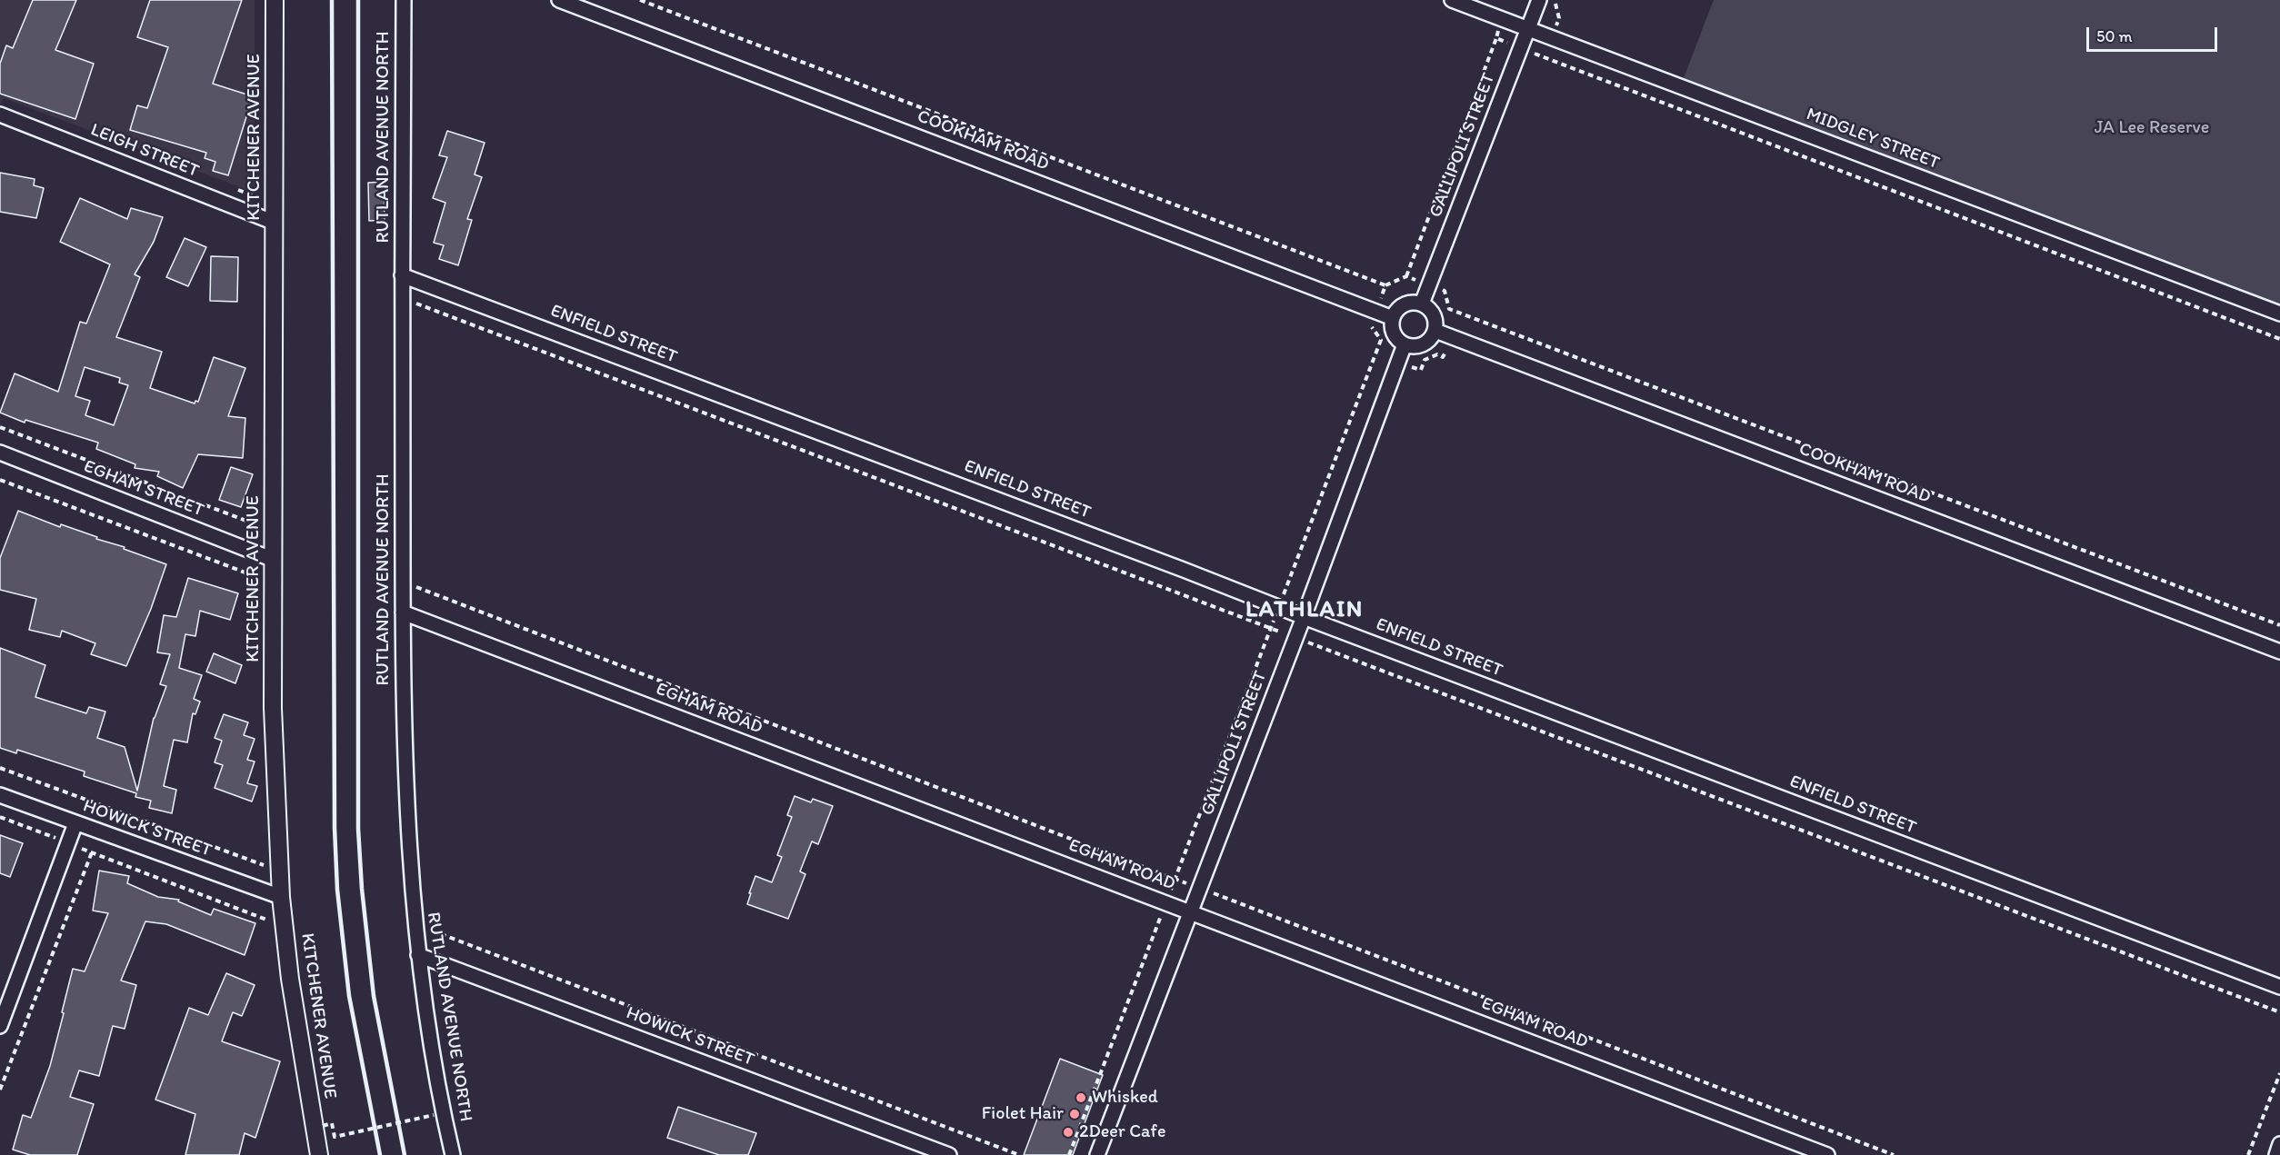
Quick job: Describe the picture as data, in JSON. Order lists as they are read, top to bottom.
{
  "streets": {
    "street": [
      "KITCHENER AVENUE",
      "RUTLAND AVENUE NORTH",
      "MIDGLEY STREET",
      "COOKHAM ROAD",
      "GALLIPOLI STREET",
      "LEIGH STREET",
      "ENFIELD STREET",
      "EGHAM STREET",
      "EGHAM ROAD",
      "HOWICK STREET"
    ]
  },
  "crossings": [
    ["KITCHENER AVENUE", "LEIGH STREET"],
    ["KITCHENER AVENUE", "EGHAM STREET"],
    ["KITCHENER AVENUE", "HOWICK STREET"],
    ["RUTLAND AVENUE NORTH", "ENFIELD STREET"],
    ["RUTLAND AVENUE NORTH", "EGHAM ROAD"],
    ["RUTLAND AVENUE NORTH", "HOWICK STREET"],
    ["MIDGLEY STREET", "GALLIPOLI STREET"],
    ["COOKHAM ROAD", "GALLIPOLI STREET"],
    ["GALLIPOLI STREET", "ENFIELD STREET"],
    ["GALLIPOLI STREET", "EGHAM ROAD"]
  ],
  "districts": ["LATHLAIN"],
  "parks": ["JA Lee Reserve"],
  "places": ["Whisked", "Fiolet Hair", "2Deer Cafe"],
  "scale_bar": "50 m"
}
